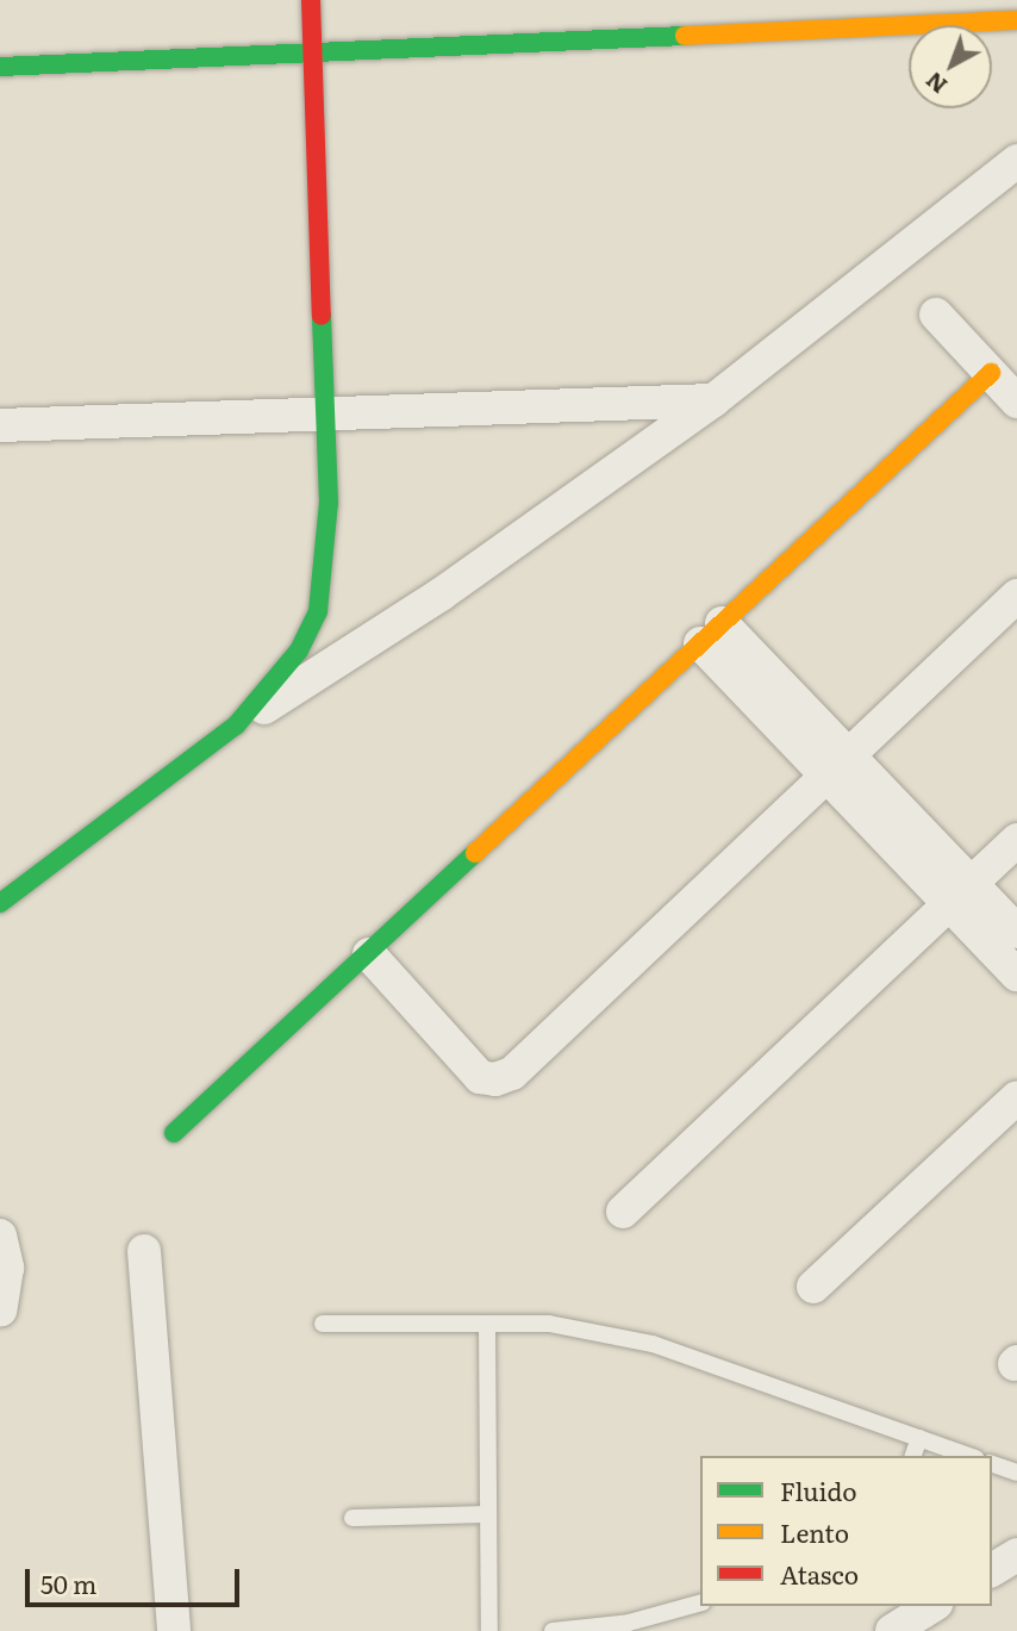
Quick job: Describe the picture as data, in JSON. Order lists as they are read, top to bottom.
{
  "legend": ["Fluido", "Lento", "Atasco"],
  "scale_bar": "50 m",
  "north": "bottom left"
}
